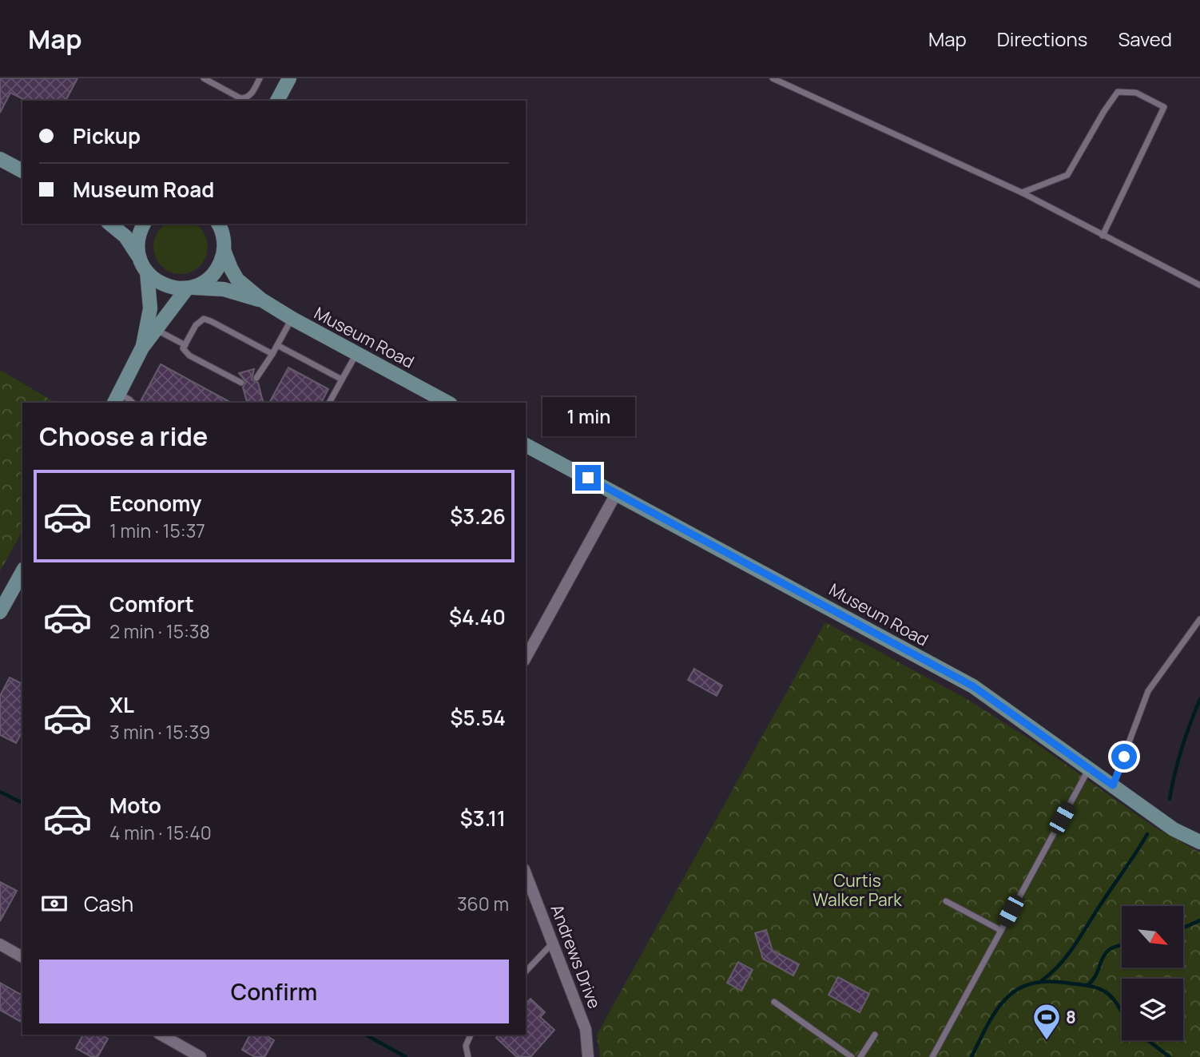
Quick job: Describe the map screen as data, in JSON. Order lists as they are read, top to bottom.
{
  "streets": {
    "street": ["Museum Road", "Andrews Drive"]
  },
  "parks": ["Curtis Walker Park"],
  "places": {
    "sports": ["8"]
  },
  "north": "bottom right",
  "page": {
    "header": "Map",
    "nav": ["Map", "Directions", "Saved"],
    "banner": ["Pickup", "Museum Road"],
    "bubble": "1 min",
    "heading": "Choose a ride",
    "list": [
      {
        "name": "Economy",
        "note": "1 min · 15:37",
        "value": "$3.26"
      },
      {
        "name": "Comfort",
        "note": "2 min · 15:38",
        "value": "$4.40"
      },
      {
        "name": "XL",
        "note": "3 min · 15:39",
        "value": "$5.54"
      },
      {
        "name": "Moto",
        "note": "4 min · 15:40",
        "value": "$3.11"
      }
    ],
    "pay": ["Cash", "360 m"],
    "buttons": "Confirm"
  }
}
